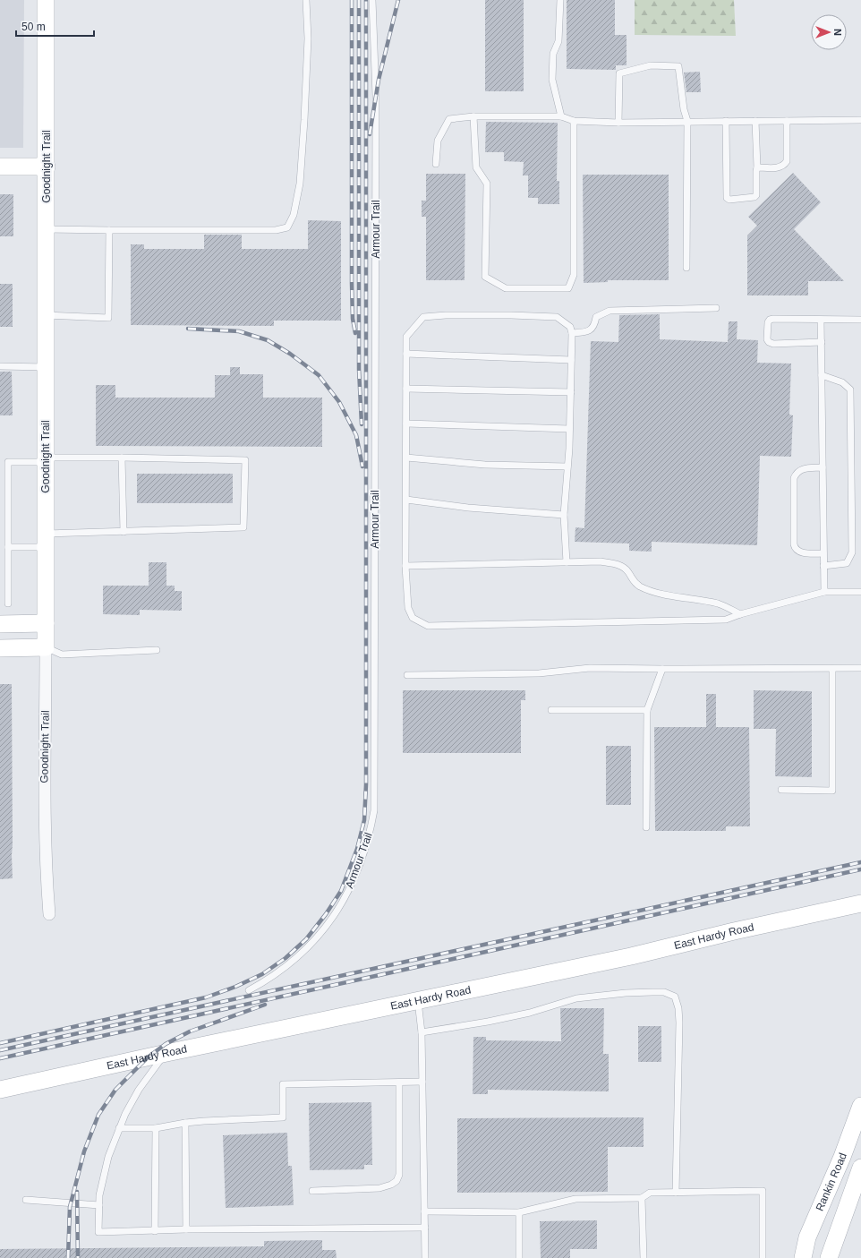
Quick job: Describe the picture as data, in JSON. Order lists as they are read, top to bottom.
{
  "streets": {
    "main road": ["Goodnight Trail", "East Hardy Road", "Rankin Road"],
    "lane": ["Armour Trail"]
  },
  "scale_bar": "50 m",
  "north": "right"
}
